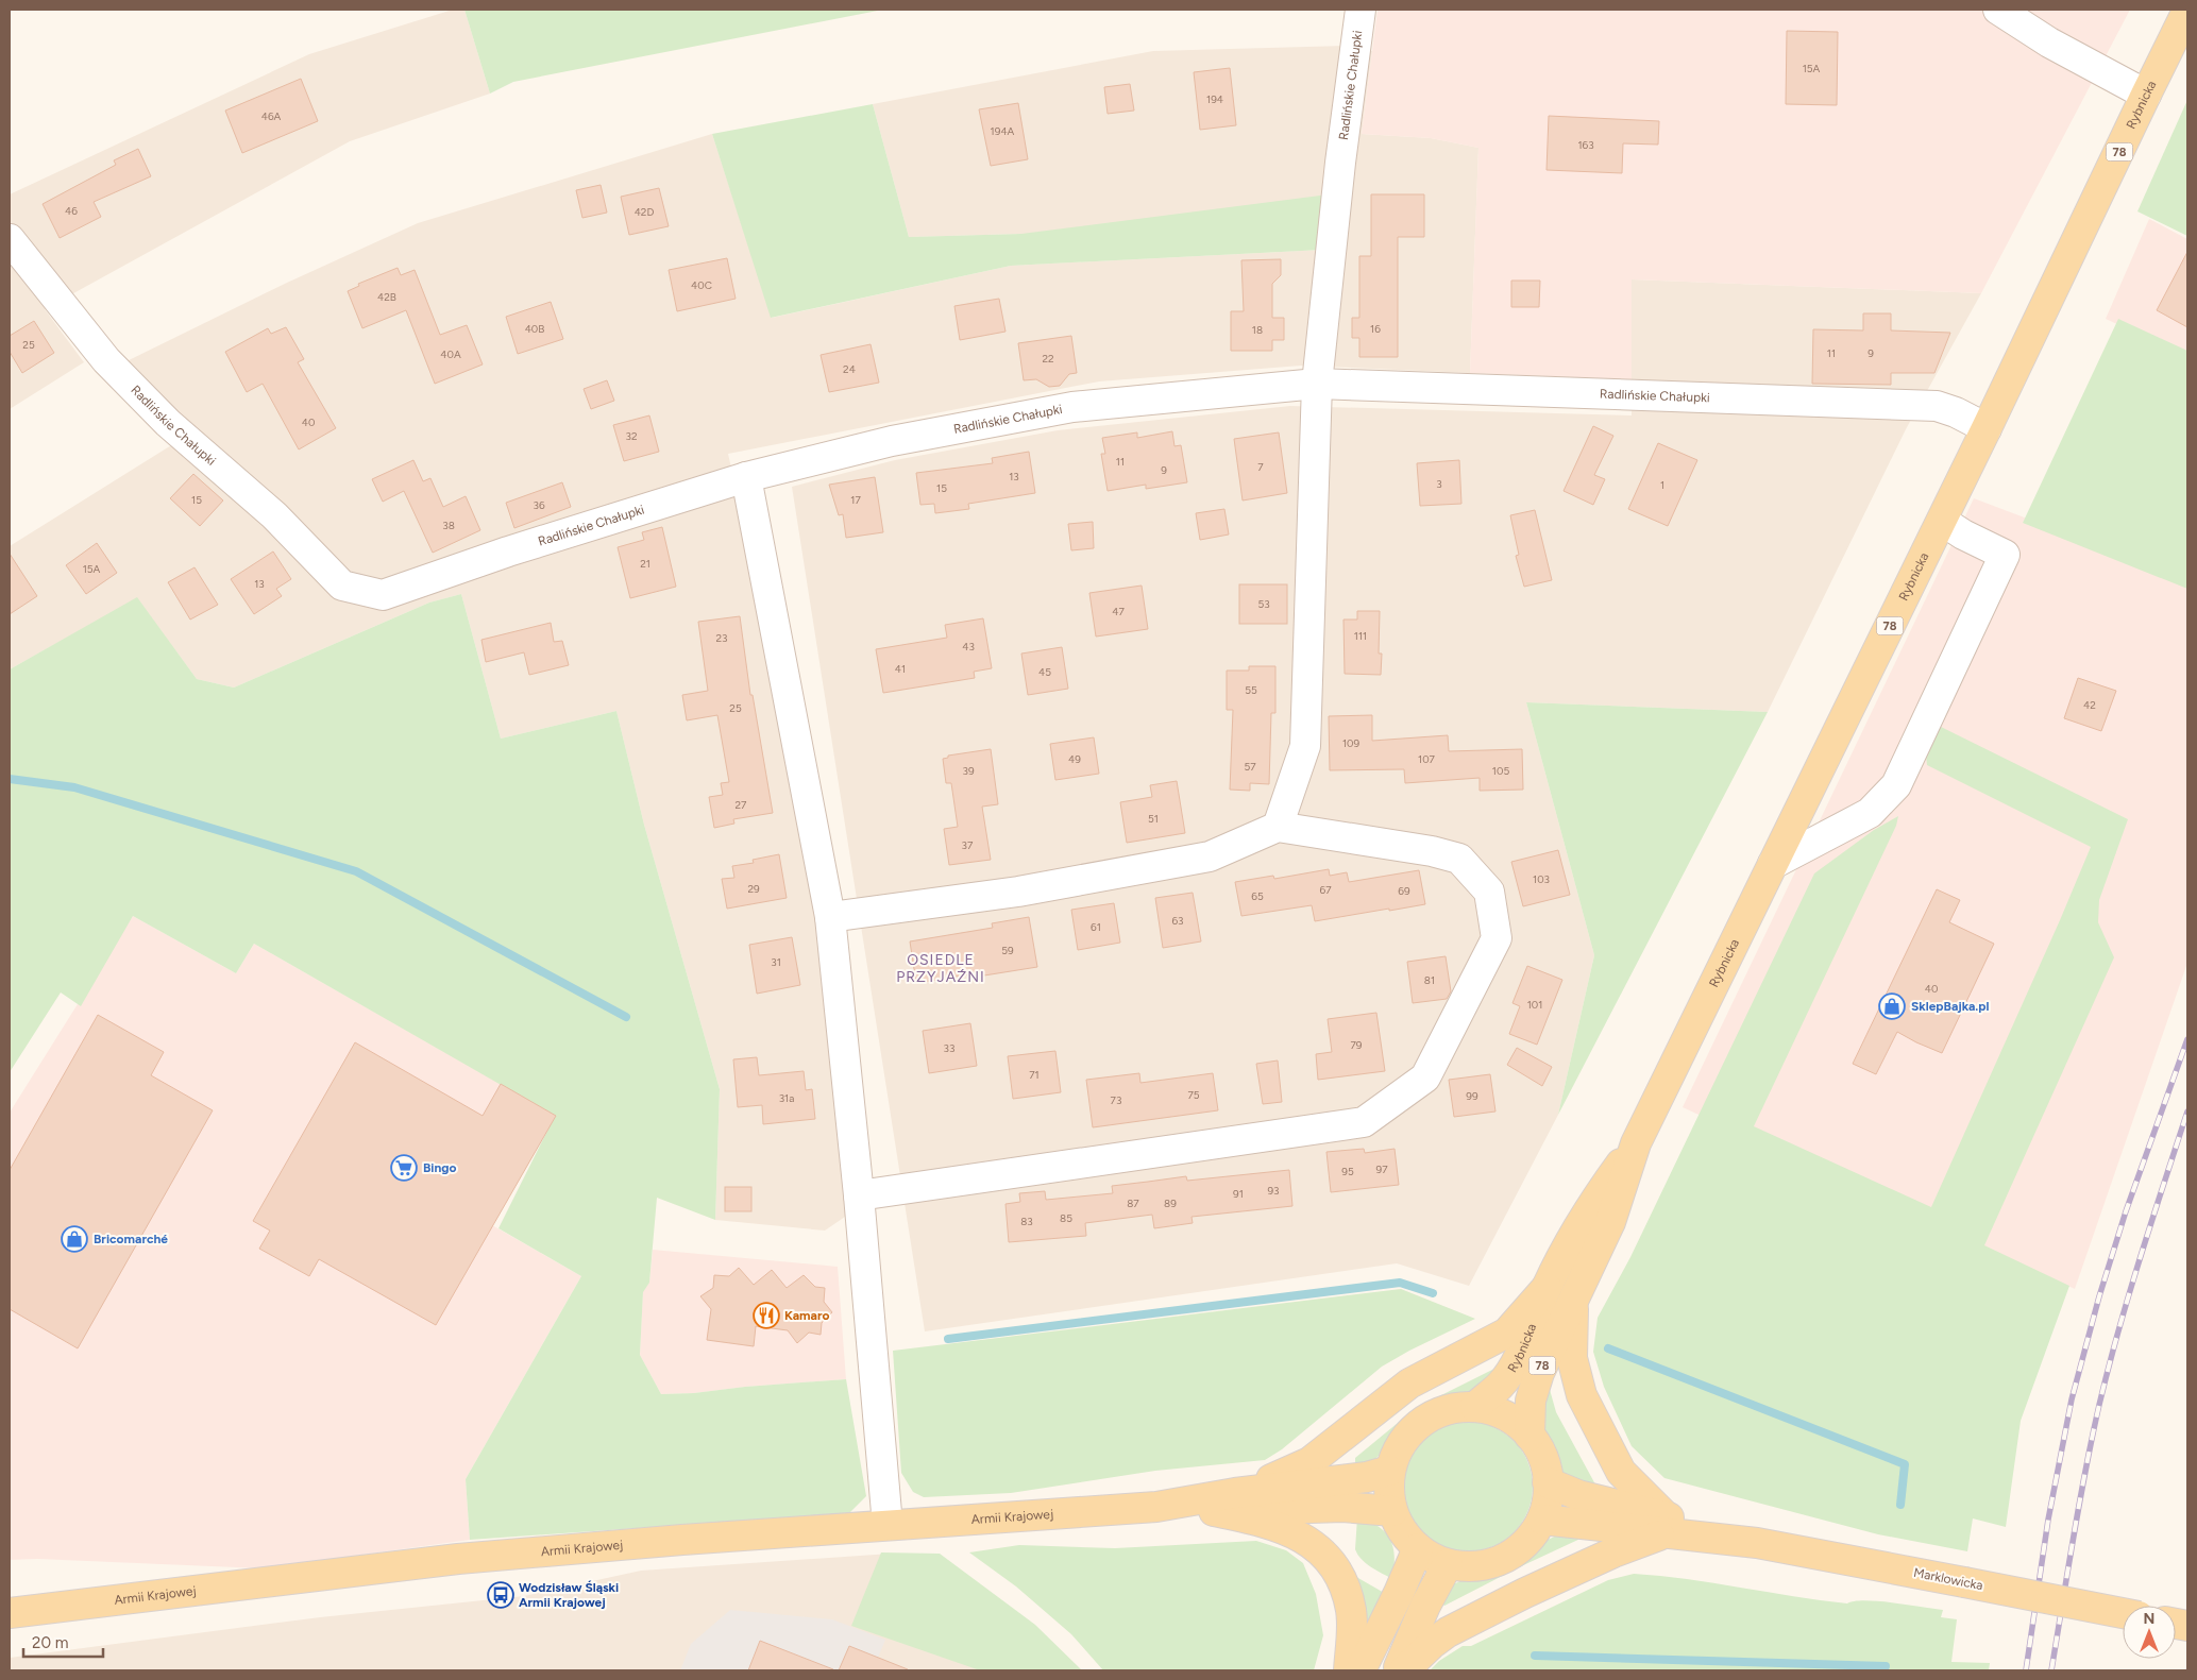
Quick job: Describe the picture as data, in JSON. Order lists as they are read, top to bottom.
{
  "streets": {
    "main road": [
      "Rybnicka",
      "78",
      "Armii Krajowej",
      "Marklowicka"
    ],
    "street": ["Radlińskie Chałupki"]
  },
  "crossings": [
    ["Radlińskie Chałupki", "Rybnicka"],
    ["Rybnicka", "Armii Krajowej"],
    ["Rybnicka", "Marklowicka"],
    ["Armii Krajowej", "Marklowicka"]
  ],
  "districts": ["OSIEDLE PRZYJAŹNI"],
  "places": {
    "shop": ["SklepBajka.pl", "Bricomarché"],
    "supermarket": ["Bingo"],
    "restaurant": ["Kamaro"],
    "bus stop": ["Wodzisław Śląski Armii Krajowej"]
  },
  "house_numbers": [
    "15A",
    "194",
    "46A",
    "194A",
    "163",
    "46",
    "42D",
    "40C",
    "42B",
    "40B",
    "16",
    "18",
    "25",
    "11",
    "9",
    "40A",
    "22",
    "24",
    "40",
    "32",
    "11",
    "7",
    "9",
    "13",
    "3",
    "1",
    "15",
    "15",
    "17",
    "36",
    "38",
    "21",
    "15A",
    "13",
    "53",
    "47",
    "111",
    "23",
    "43",
    "41",
    "45",
    "55",
    "42",
    "25",
    "109",
    "49",
    "107",
    "57",
    "39",
    "105",
    "27",
    "51",
    "37",
    "103",
    "29",
    "67",
    "69",
    "65",
    "63",
    "61",
    "59",
    "31",
    "81",
    "40",
    "101",
    "79",
    "33",
    "71",
    "75",
    "99",
    "31a",
    "73",
    "97",
    "95",
    "93",
    "91",
    "87",
    "89",
    "85",
    "83"
  ],
  "scale_bar": "20 m",
  "north": "top"
}
